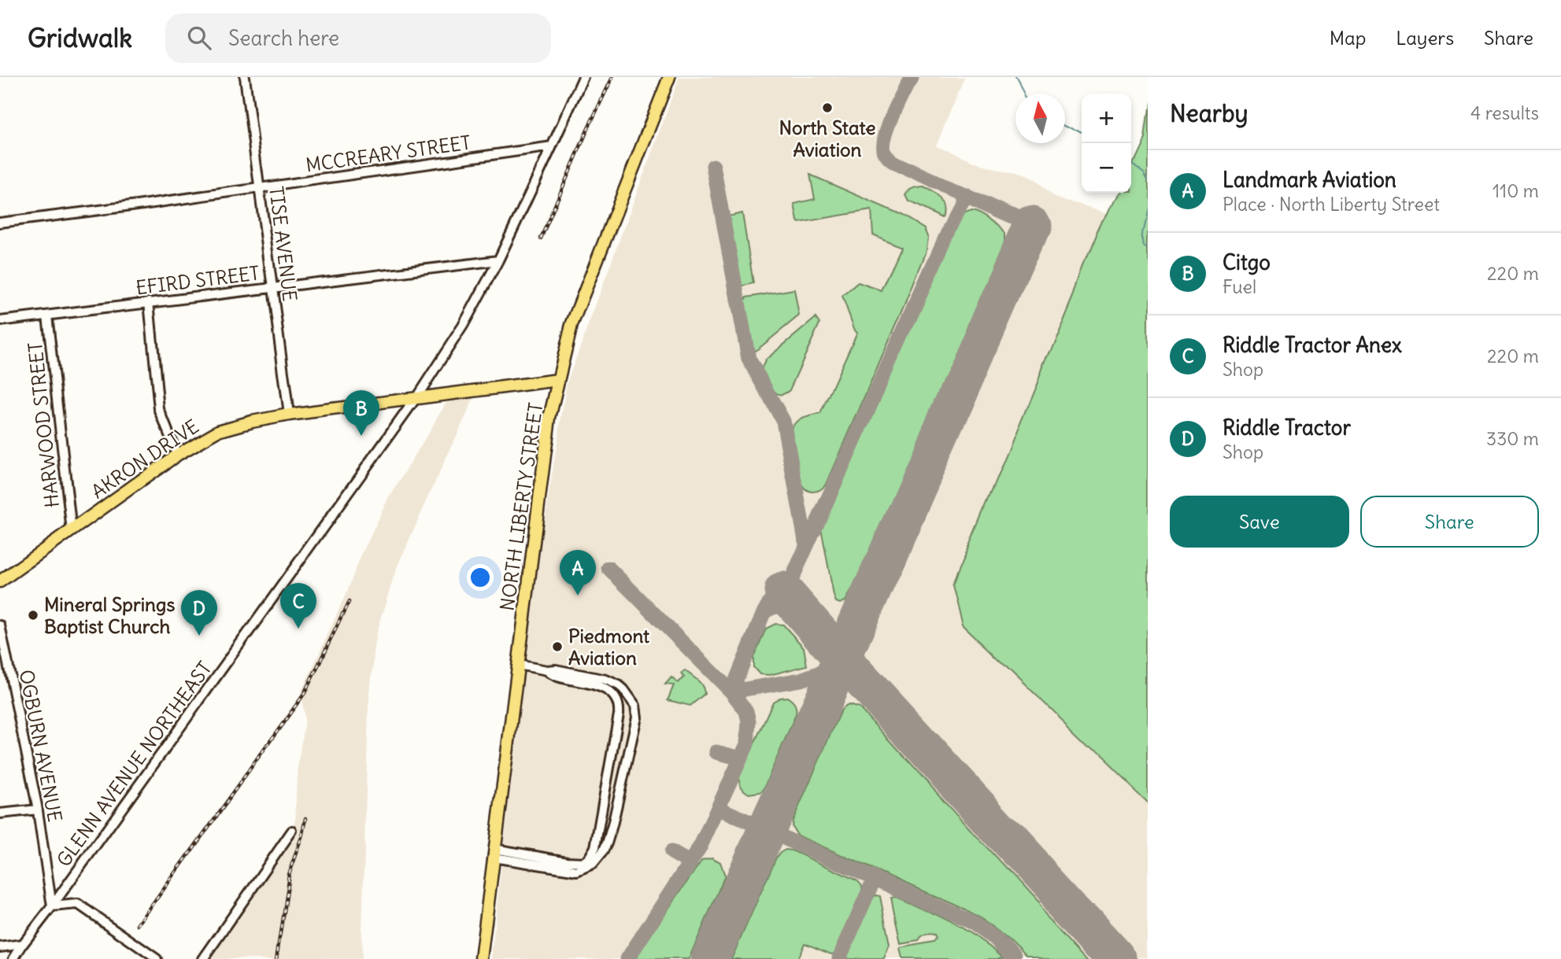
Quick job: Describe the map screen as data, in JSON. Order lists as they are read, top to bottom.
{
  "streets": {
    "main road": ["AKRON DRIVE", "NORTH LIBERTY STREET"],
    "street": [
      "MCCREARY STREET",
      "TISE AVENUE",
      "EFIRD STREET",
      "HARWOOD STREET",
      "OGBURN AVENUE",
      "GLENN AVENUE NORTHEAST"
    ]
  },
  "crossings": [
    ["MCCREARY STREET", "TISE AVENUE"],
    ["MCCREARY STREET", "GLENN AVENUE NORTHEAST"],
    ["TISE AVENUE", "EFIRD STREET"],
    ["TISE AVENUE", "AKRON DRIVE"],
    ["EFIRD STREET", "HARWOOD STREET"],
    ["EFIRD STREET", "GLENN AVENUE NORTHEAST"],
    ["HARWOOD STREET", "AKRON DRIVE"],
    ["AKRON DRIVE", "NORTH LIBERTY STREET"],
    ["AKRON DRIVE", "GLENN AVENUE NORTHEAST"],
    ["OGBURN AVENUE", "GLENN AVENUE NORTHEAST"]
  ],
  "places": ["North State Aviation", "Mineral Springs Baptist Church", "Piedmont Aviation"],
  "north": "top",
  "page": {
    "header": "Gridwalk",
    "search": "Search here",
    "nav": ["Map", "Layers", "Share"],
    "heading": ["Nearby", "4 results"],
    "map_buttons": ["+", "−"],
    "list": [
      {
        "mark": "A",
        "name": "Landmark Aviation",
        "note": "Place · North Liberty Street",
        "value": "110 m"
      },
      {
        "mark": "B",
        "name": "Citgo",
        "note": "Fuel",
        "value": "220 m"
      },
      {
        "mark": "C",
        "name": "Riddle Tractor Anex",
        "note": "Shop",
        "value": "220 m"
      },
      {
        "mark": "D",
        "name": "Riddle Tractor",
        "note": "Shop",
        "value": "330 m"
      }
    ],
    "pins": [
      "B",
      "A",
      "C",
      "D"
    ],
    "buttons": ["Save", "Share"]
  }
}
